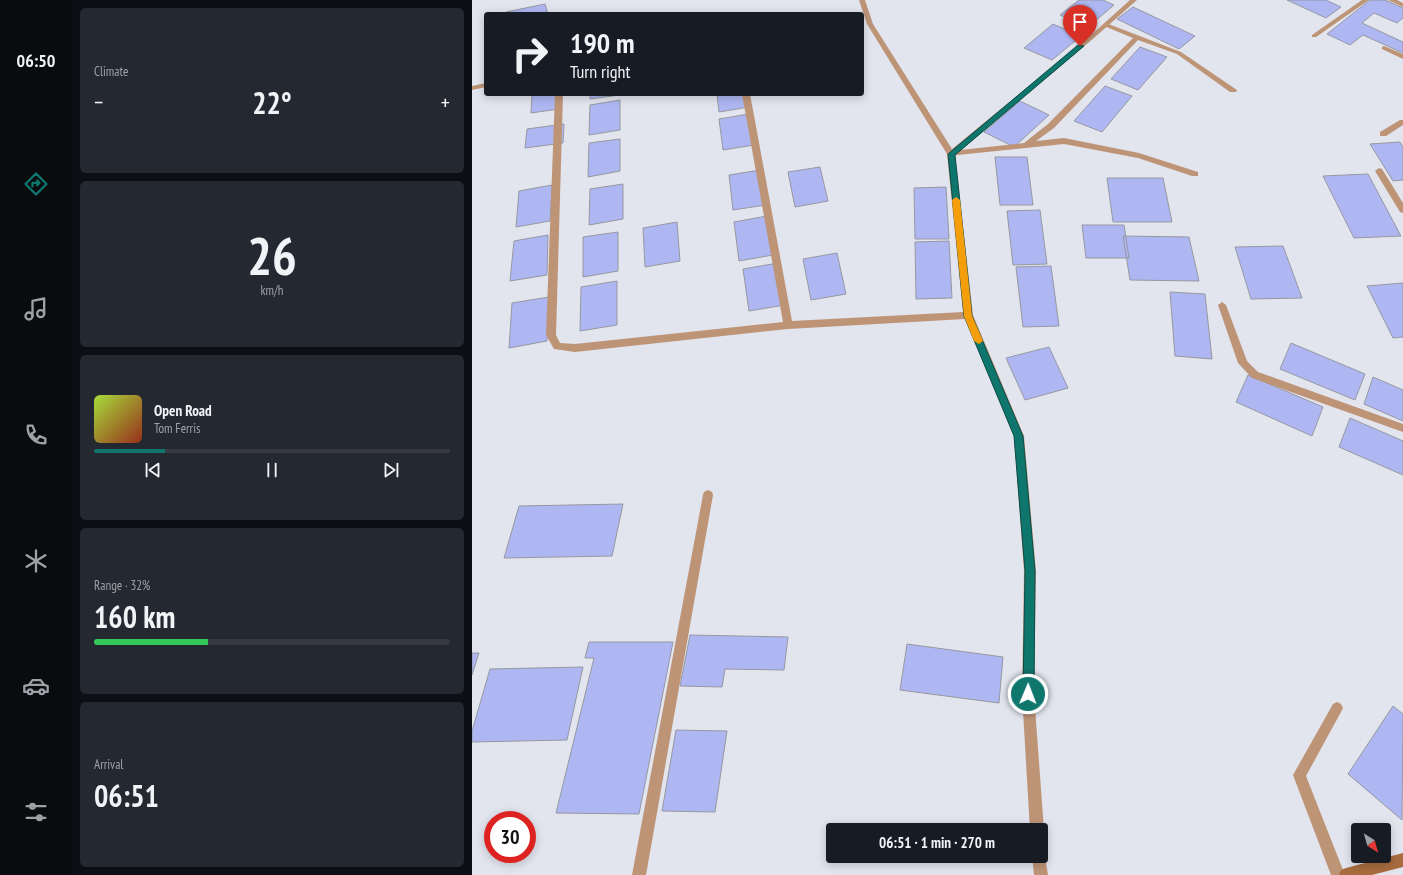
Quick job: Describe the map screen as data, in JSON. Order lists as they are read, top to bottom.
{
  "north": "bottom right",
  "page": {
    "tabs": "06:50",
    "tile": [
      "Climate",
      ["26", "km/h"],
      ["Range · 32%", "160 km"],
      ["Arrival", "06:51"]
    ],
    "turn": ["190 m", "Turn right"],
    "heat": ["−", "22°", "+"],
    "song": ["Open Road", "Tom Ferris"],
    "limit": "30",
    "trip": "06:51 · 1 min · 270 m"
  }
}
